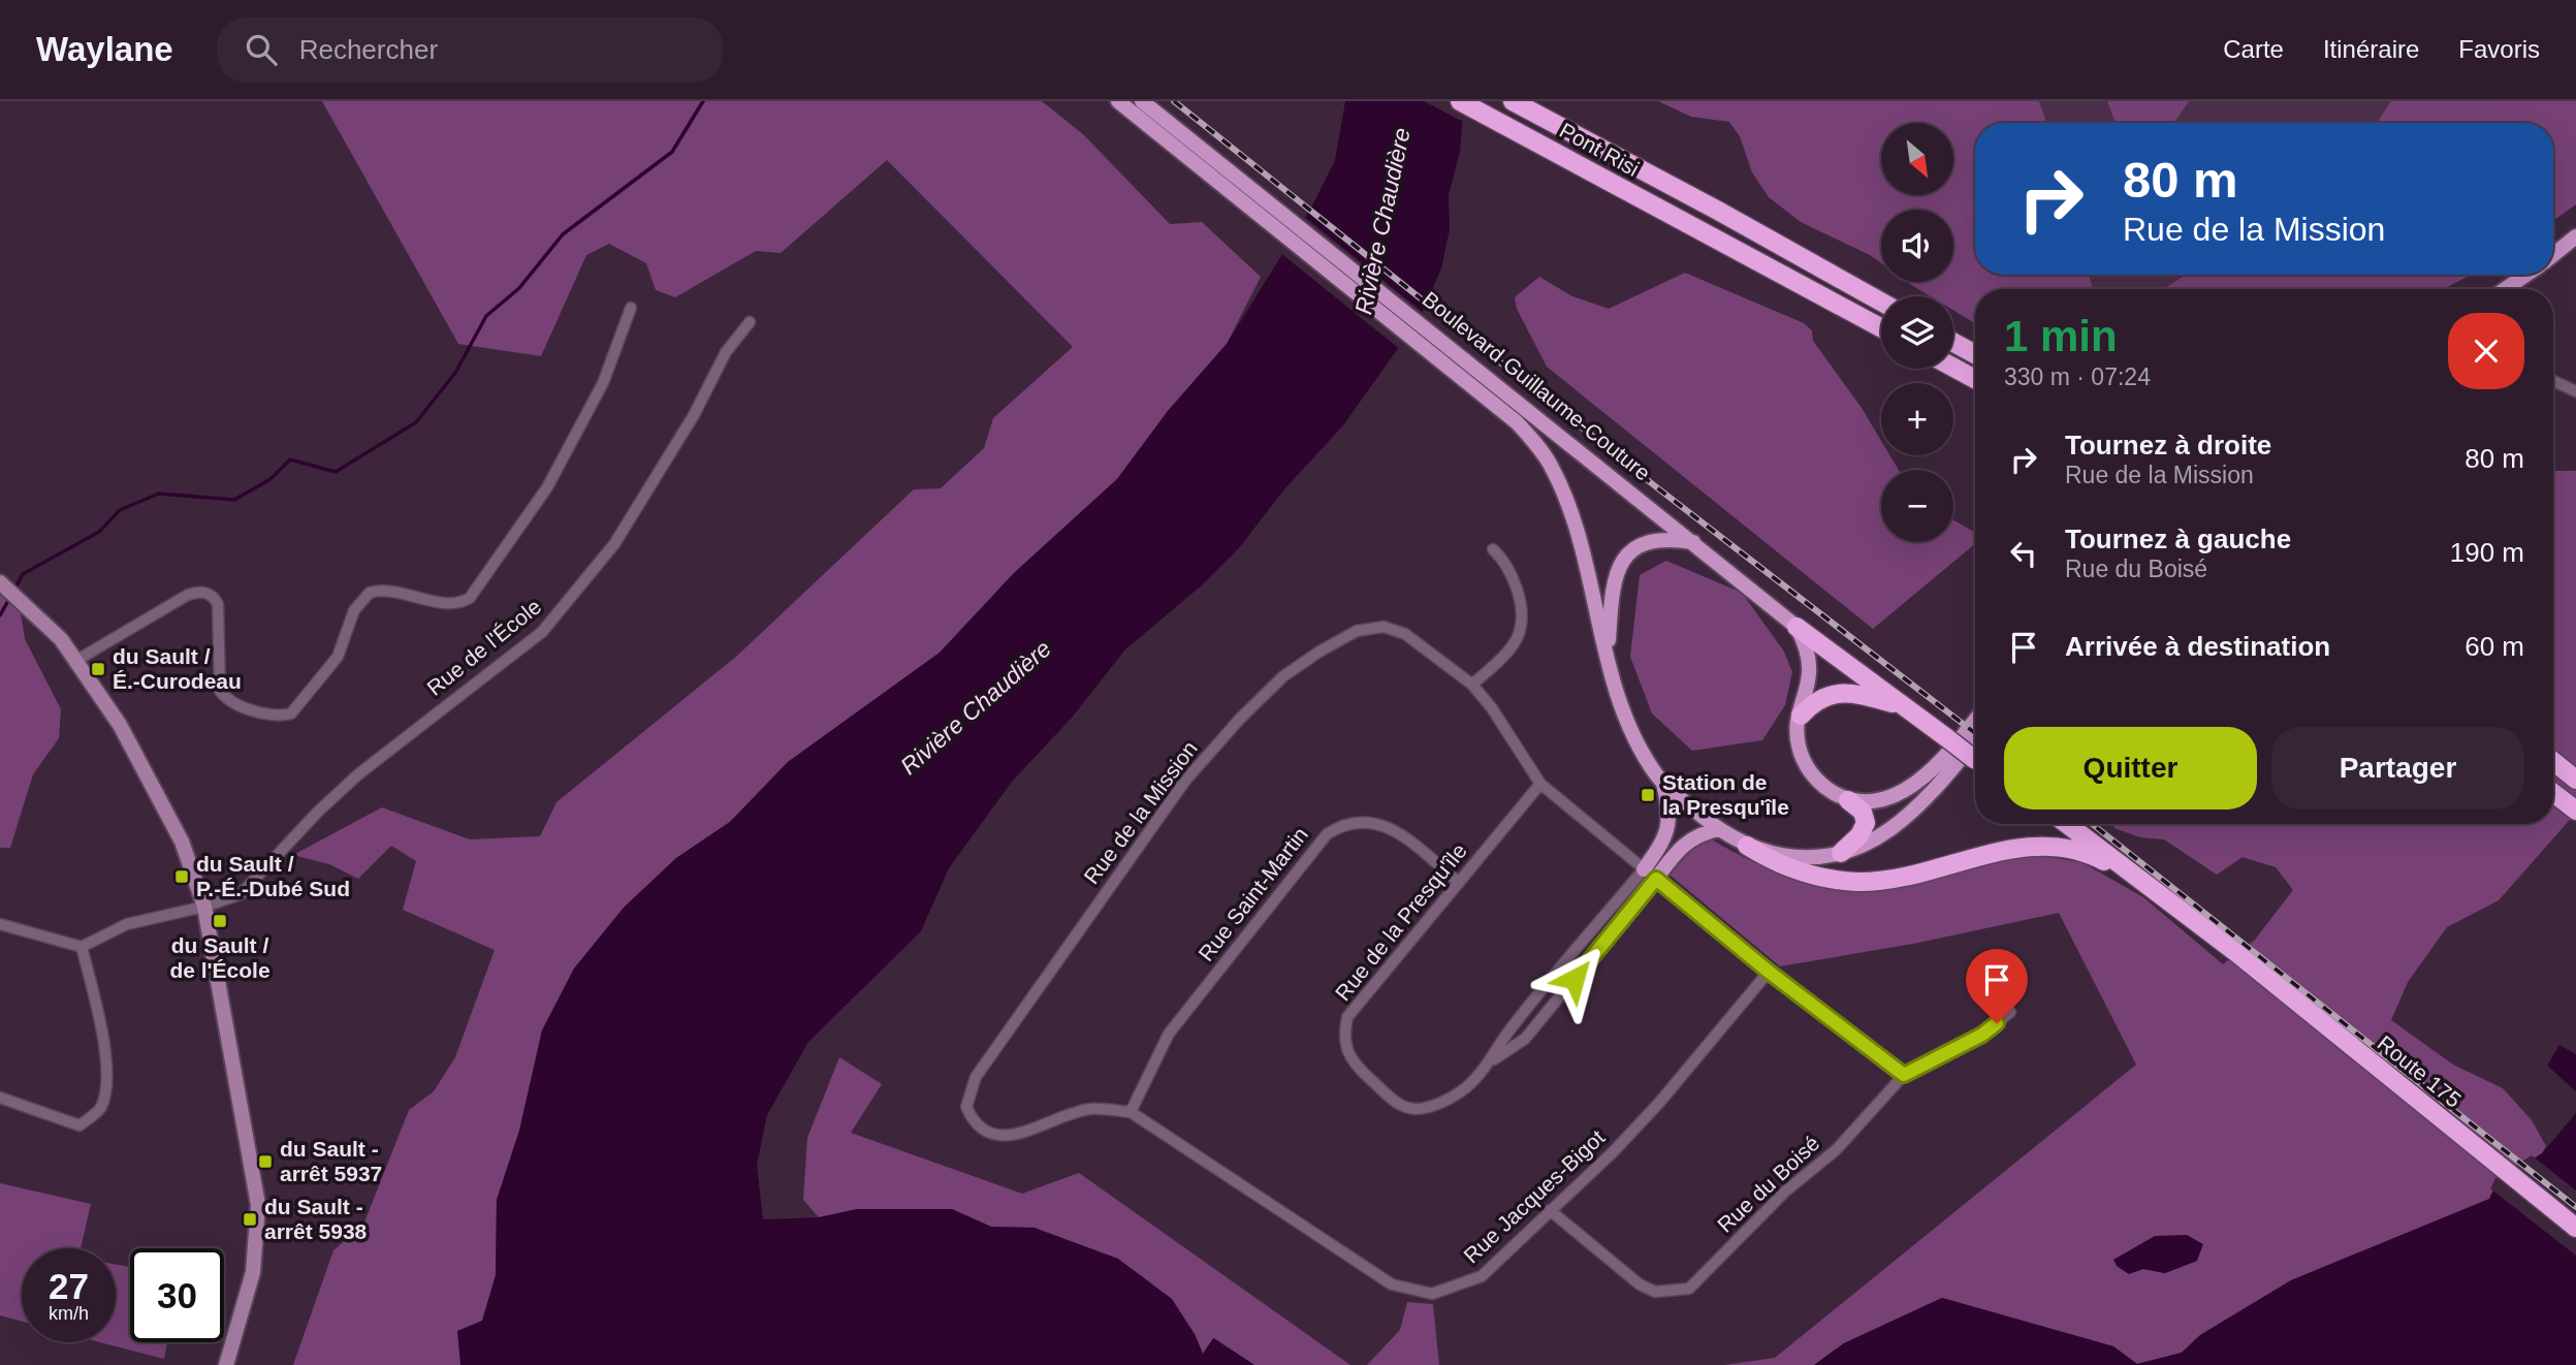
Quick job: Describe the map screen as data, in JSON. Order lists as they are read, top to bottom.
{
  "streets": {
    "highway": ["Pont Risi", "Boulevard Guillaume-Couture", "Route 175"],
    "street": [
      "Rue de l'École",
      "Rue de la Mission",
      "Rue Saint-Martin",
      "Rue de la Presqu'île",
      "Rue du Boisé",
      "Rue Jacques-Bigot"
    ]
  },
  "crossings": [
    ["Boulevard Guillaume-Couture", "Route 175"],
    ["Rue de la Mission", "Rue Saint-Martin"],
    ["Rue de la Mission", "Rue de la Presqu'île"],
    ["Rue de la Mission", "Rue du Boisé"],
    ["Rue de la Mission", "Rue Jacques-Bigot"],
    ["Rue Saint-Martin", "Rue de la Presqu'île"],
    ["Rue Saint-Martin", "Rue Jacques-Bigot"],
    ["Rue du Boisé", "Rue Jacques-Bigot"]
  ],
  "water": ["Rivière Chaudière"],
  "places": {
    "transit": [
      "du Sault / É.-Curodeau",
      "Station de la Presqu'île",
      "du Sault / P.-É.-Dubé Sud",
      "du Sault / de l'École",
      "du Sault - arrêt 5937",
      "du Sault - arrêt 5938"
    ]
  },
  "north": "bottom right",
  "page": {
    "header": "Waylane",
    "search": "Rechercher",
    "nav": ["Carte", "Itinéraire", "Favoris"],
    "map_buttons": ["+", "−"],
    "turn": ["80 m", "Rue de la Mission"],
    "heading": ["1 min", "330 m · 07:24"],
    "list": [
      {
        "name": "Tournez à droite",
        "note": "Rue de la Mission",
        "value": "80 m"
      },
      {
        "name": "Tournez à gauche",
        "note": "Rue du Boisé",
        "value": "190 m"
      },
      {
        "name": "Arrivée à destination",
        "value": "60 m"
      }
    ],
    "buttons": ["Quitter", "Partager"],
    "speed": "27 km/h",
    "limit": "30"
  }
}
